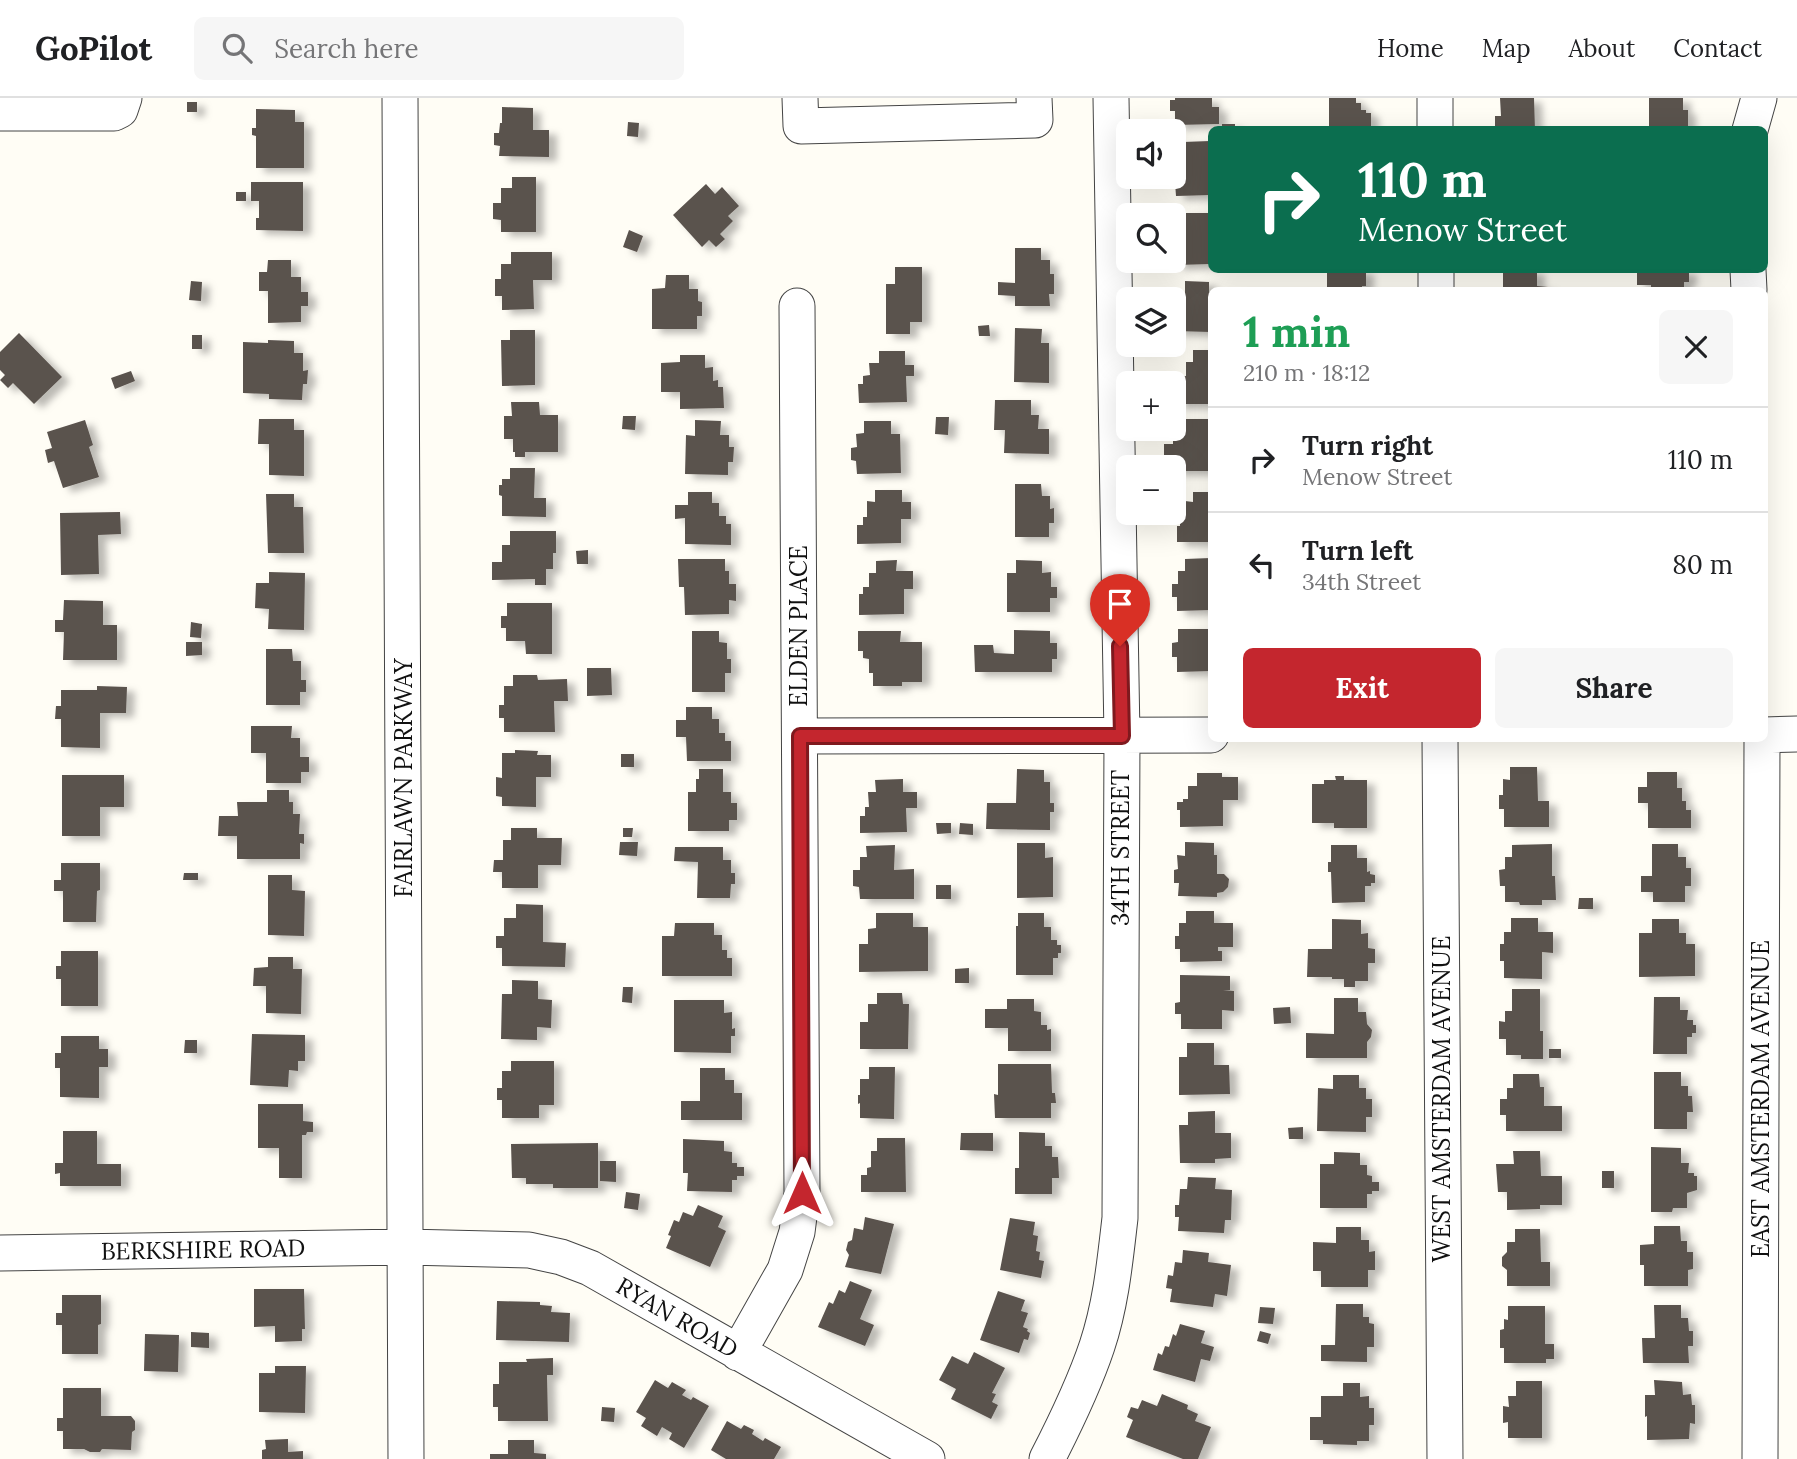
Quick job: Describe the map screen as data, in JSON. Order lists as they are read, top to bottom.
{
  "streets": {
    "street": [
      "ELDEN PLACE",
      "FAIRLAWN PARKWAY",
      "34TH STREET",
      "WEST AMSTERDAM AVENUE",
      "EAST AMSTERDAM AVENUE",
      "BERKSHIRE ROAD",
      "RYAN ROAD"
    ]
  },
  "crossings": [
    ["ELDEN PLACE", "RYAN ROAD"],
    ["FAIRLAWN PARKWAY", "BERKSHIRE ROAD"],
    ["FAIRLAWN PARKWAY", "RYAN ROAD"],
    ["BERKSHIRE ROAD", "RYAN ROAD"]
  ],
  "page": {
    "header": "GoPilot",
    "search": "Search here",
    "nav": [
      "Home",
      "Map",
      "About",
      "Contact"
    ],
    "map_buttons": ["+", "−"],
    "turn": ["110 m", "Menow Street"],
    "heading": ["1 min", "210 m · 18:12"],
    "list": [
      {
        "name": "Turn right",
        "note": "Menow Street",
        "value": "110 m"
      },
      {
        "name": "Turn left",
        "note": "34th Street",
        "value": "80 m"
      }
    ],
    "buttons": ["Exit", "Share"]
  }
}
